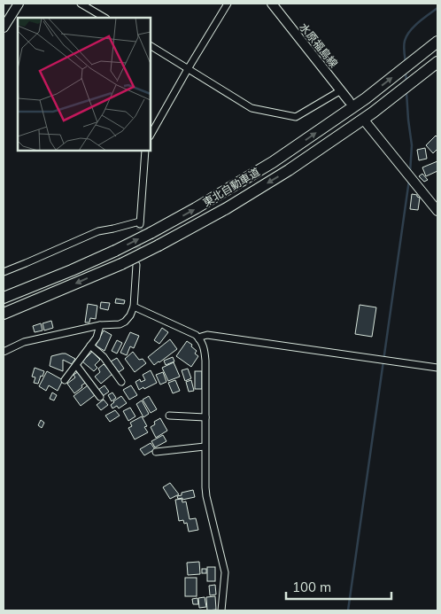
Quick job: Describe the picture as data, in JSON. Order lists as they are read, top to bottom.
{
  "streets": {
    "highway": ["東北自動車道"],
    "main road": ["水原福島線"]
  },
  "scale_bar": "100 m"
}
